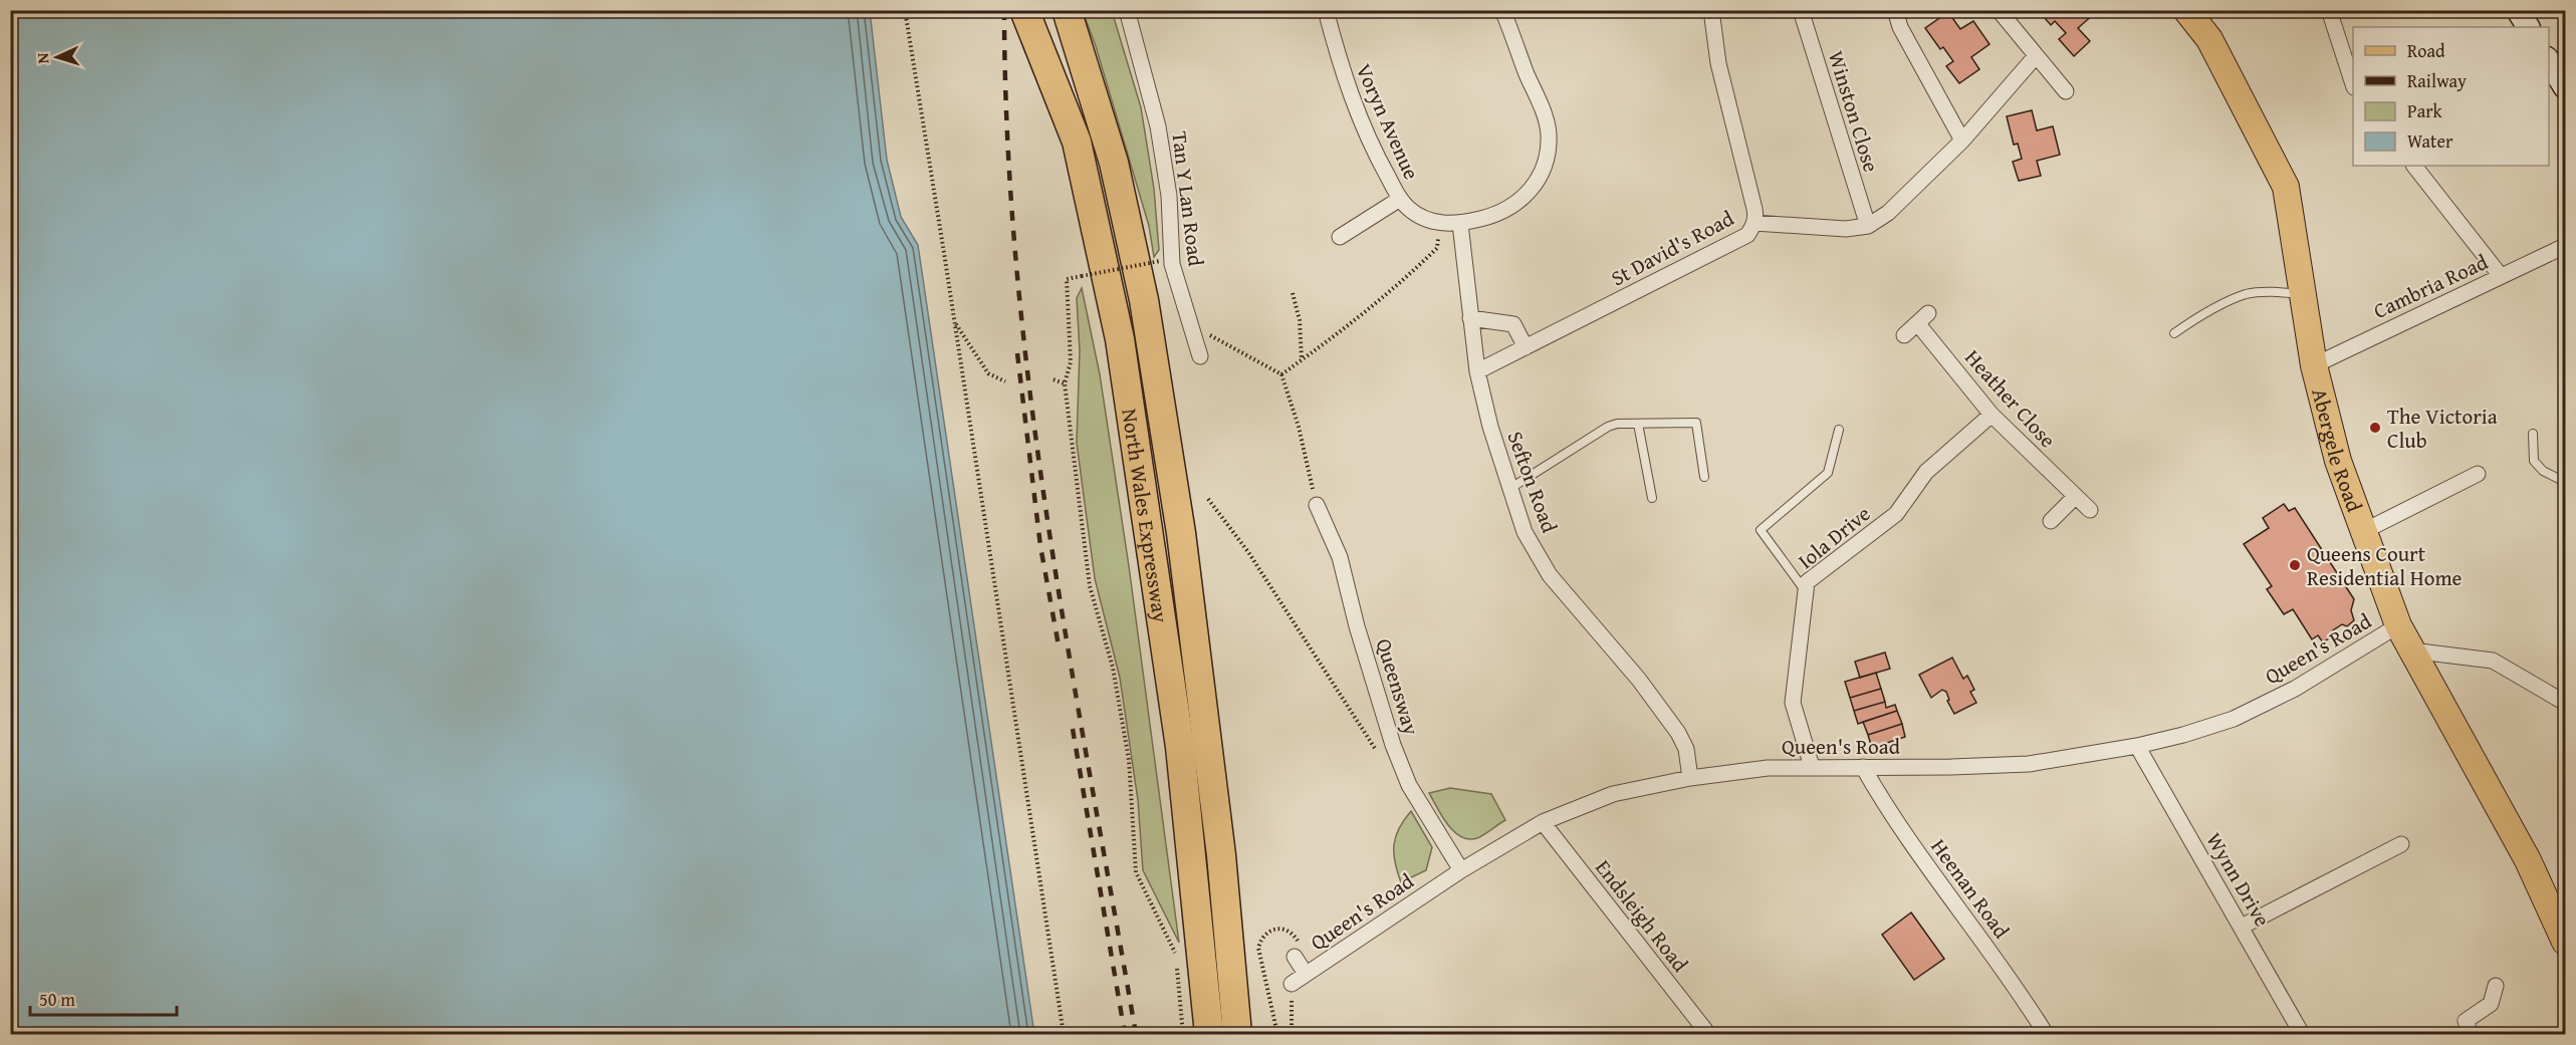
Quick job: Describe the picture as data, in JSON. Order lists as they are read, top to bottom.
{
  "streets": {
    "highway": ["North Wales Expressway"],
    "main road": ["Abergele Road"],
    "street": [
      "Winston Close",
      "Voryn Avenue",
      "Tan Y Lan Road",
      "St David's Road",
      "Cambria Road",
      "Heather Close",
      "Sefton Road",
      "Iola Drive",
      "Queen's Road",
      "Queensway",
      "Wynn Drive",
      "Heenan Road",
      "Endsleigh Road"
    ]
  },
  "crossings": [
    ["Voryn Avenue", "Sefton Road"],
    ["St David's Road", "Sefton Road"],
    ["Cambria Road", "Abergele Road"],
    ["Heather Close", "Iola Drive"],
    ["Abergele Road", "Queen's Road"],
    ["Sefton Road", "Queen's Road"],
    ["Iola Drive", "Queen's Road"],
    ["Queen's Road", "Queensway"],
    ["Queen's Road", "Wynn Drive"],
    ["Queen's Road", "Heenan Road"],
    ["Queen's Road", "Endsleigh Road"]
  ],
  "places": ["The Victoria Club", "Queens Court Residential Home"],
  "legend": [
    "Road",
    "Railway",
    "Park",
    "Water"
  ],
  "scale_bar": "50 m",
  "north": "left"
}
